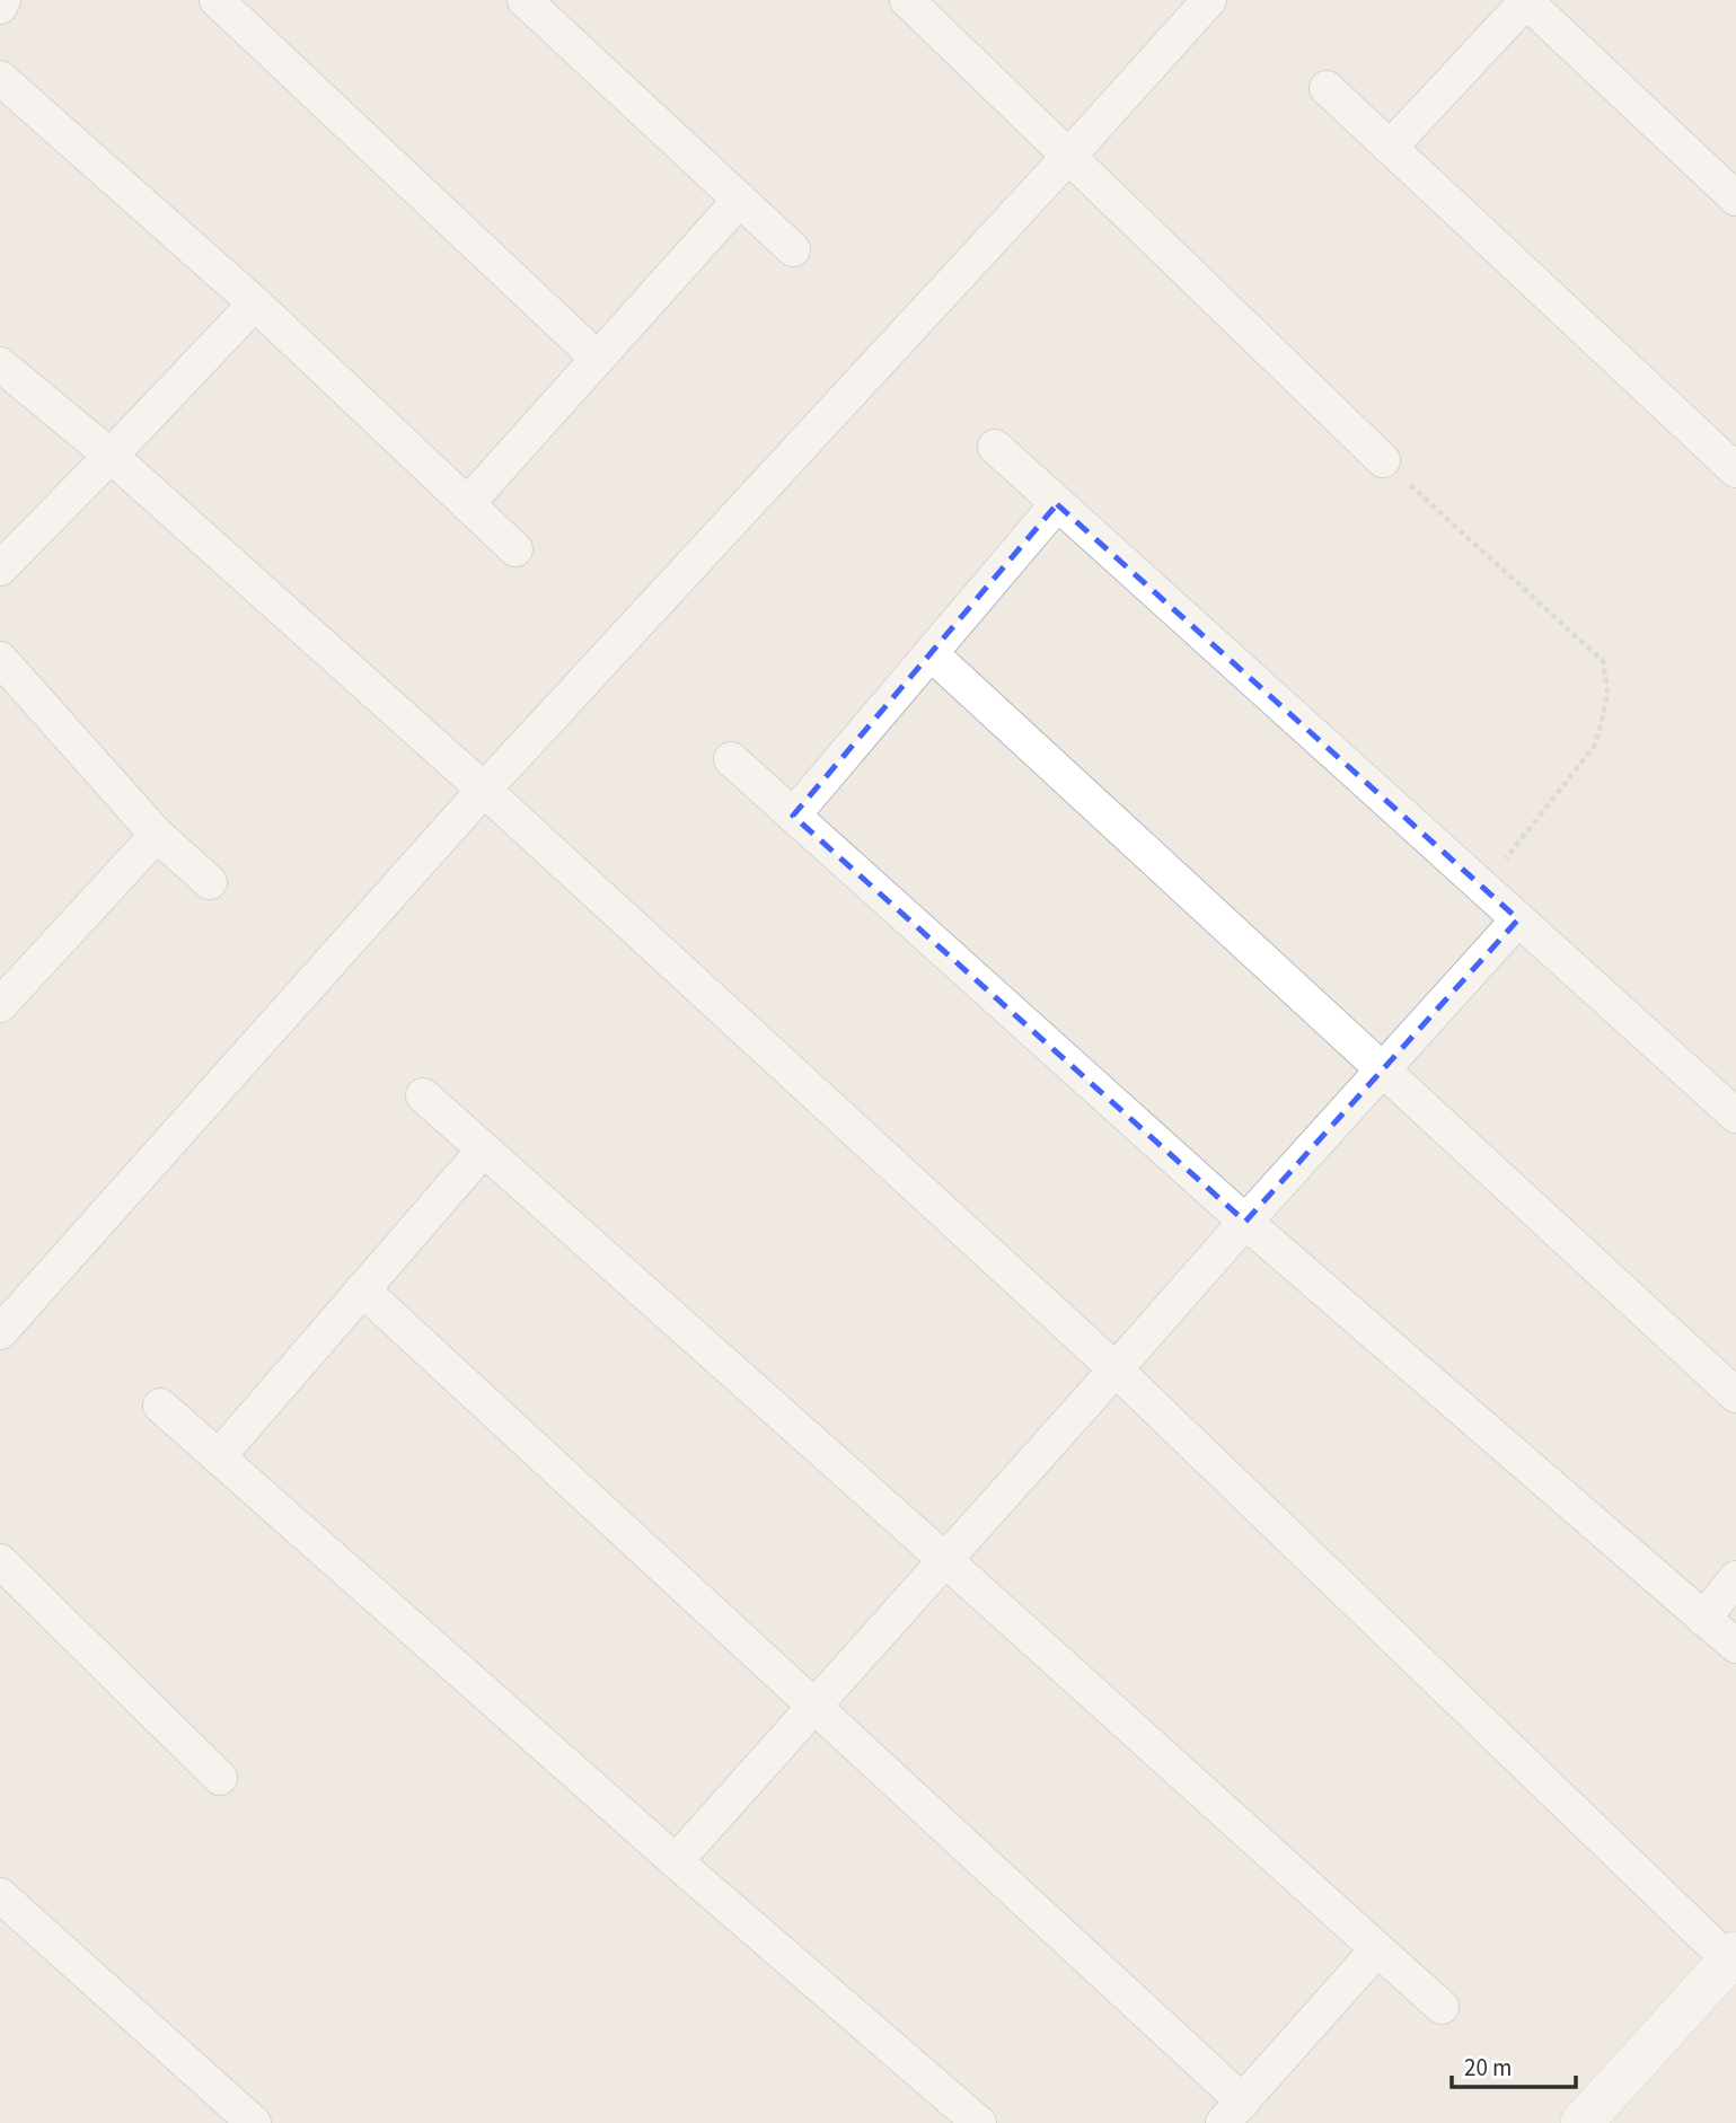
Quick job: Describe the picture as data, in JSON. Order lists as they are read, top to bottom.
{
  "scale_bar": "20 m"
}
